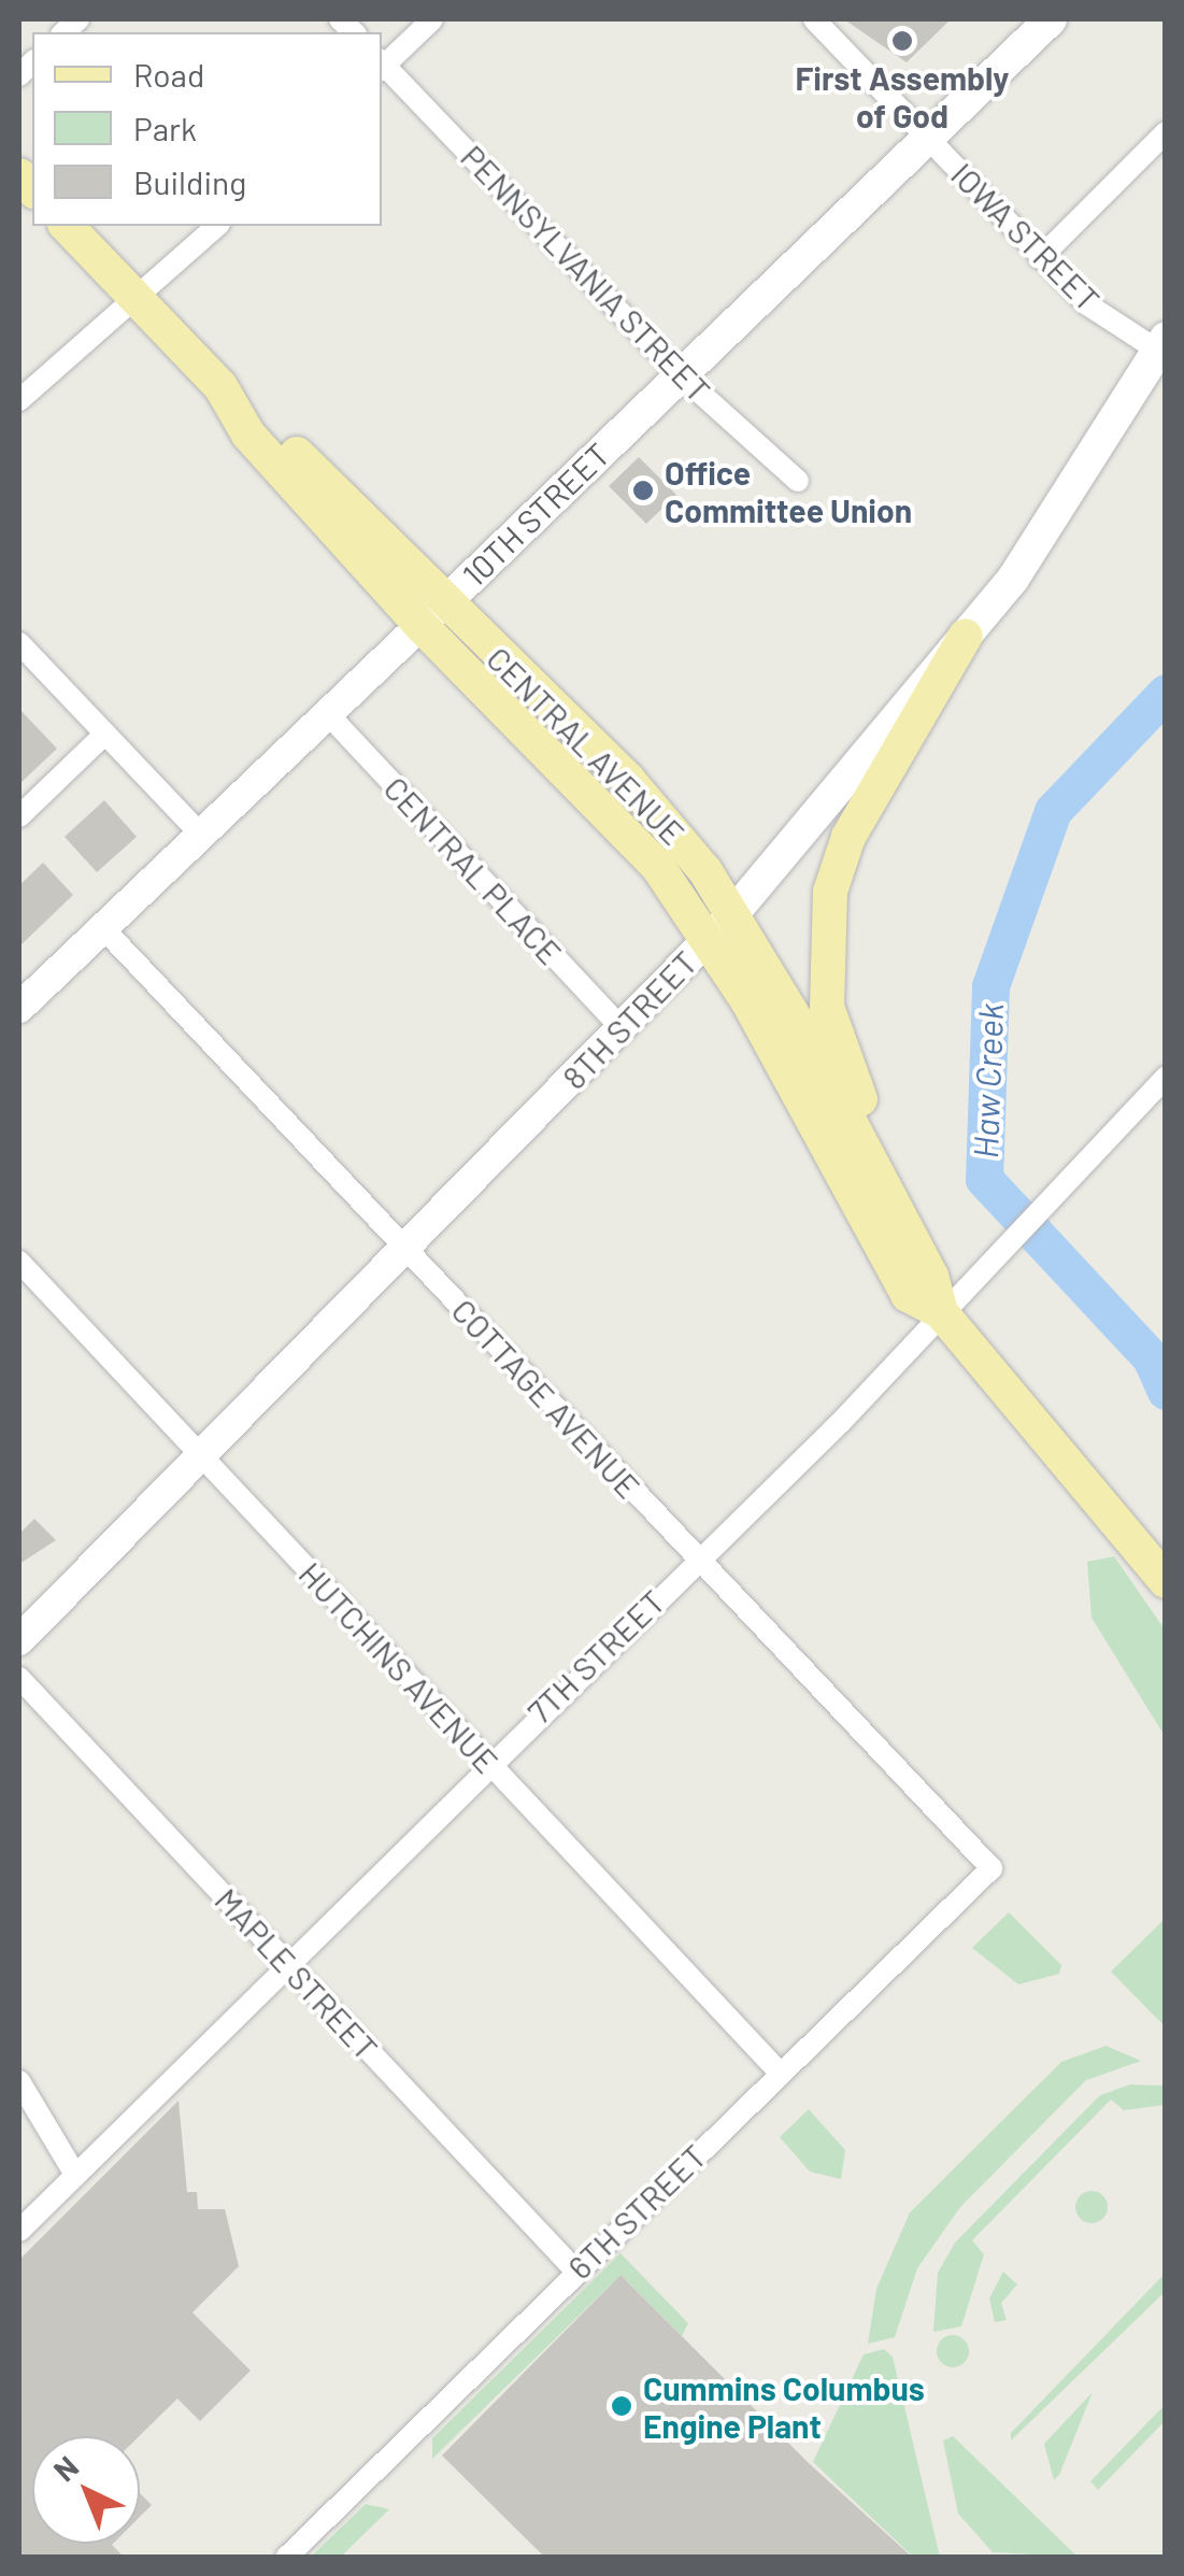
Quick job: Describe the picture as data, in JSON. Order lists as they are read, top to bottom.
{
  "streets": {
    "main road": ["10TH STREET", "CENTRAL AVENUE", "8TH STREET"],
    "street": [
      "IOWA STREET",
      "PENNSYLVANIA STREET",
      "CENTRAL PLACE",
      "COTTAGE AVENUE",
      "7TH STREET",
      "HUTCHINS AVENUE",
      "MAPLE STREET",
      "6TH STREET"
    ]
  },
  "crossings": [
    ["IOWA STREET", "10TH STREET"],
    ["IOWA STREET", "8TH STREET"],
    ["PENNSYLVANIA STREET", "10TH STREET"],
    ["10TH STREET", "CENTRAL AVENUE"],
    ["10TH STREET", "CENTRAL PLACE"],
    ["10TH STREET", "COTTAGE AVENUE"],
    ["CENTRAL AVENUE", "8TH STREET"],
    ["CENTRAL AVENUE", "7TH STREET"],
    ["CENTRAL PLACE", "8TH STREET"],
    ["8TH STREET", "COTTAGE AVENUE"],
    ["8TH STREET", "HUTCHINS AVENUE"],
    ["COTTAGE AVENUE", "7TH STREET"],
    ["COTTAGE AVENUE", "6TH STREET"],
    ["7TH STREET", "HUTCHINS AVENUE"],
    ["7TH STREET", "MAPLE STREET"],
    ["HUTCHINS AVENUE", "6TH STREET"],
    ["MAPLE STREET", "6TH STREET"]
  ],
  "water": ["Haw Creek"],
  "places": ["First Assembly of God", "Office Committee Union", "Cummins Columbus Engine Plant"],
  "legend": ["Road", "Park", "Building"],
  "north": "top left"
}
